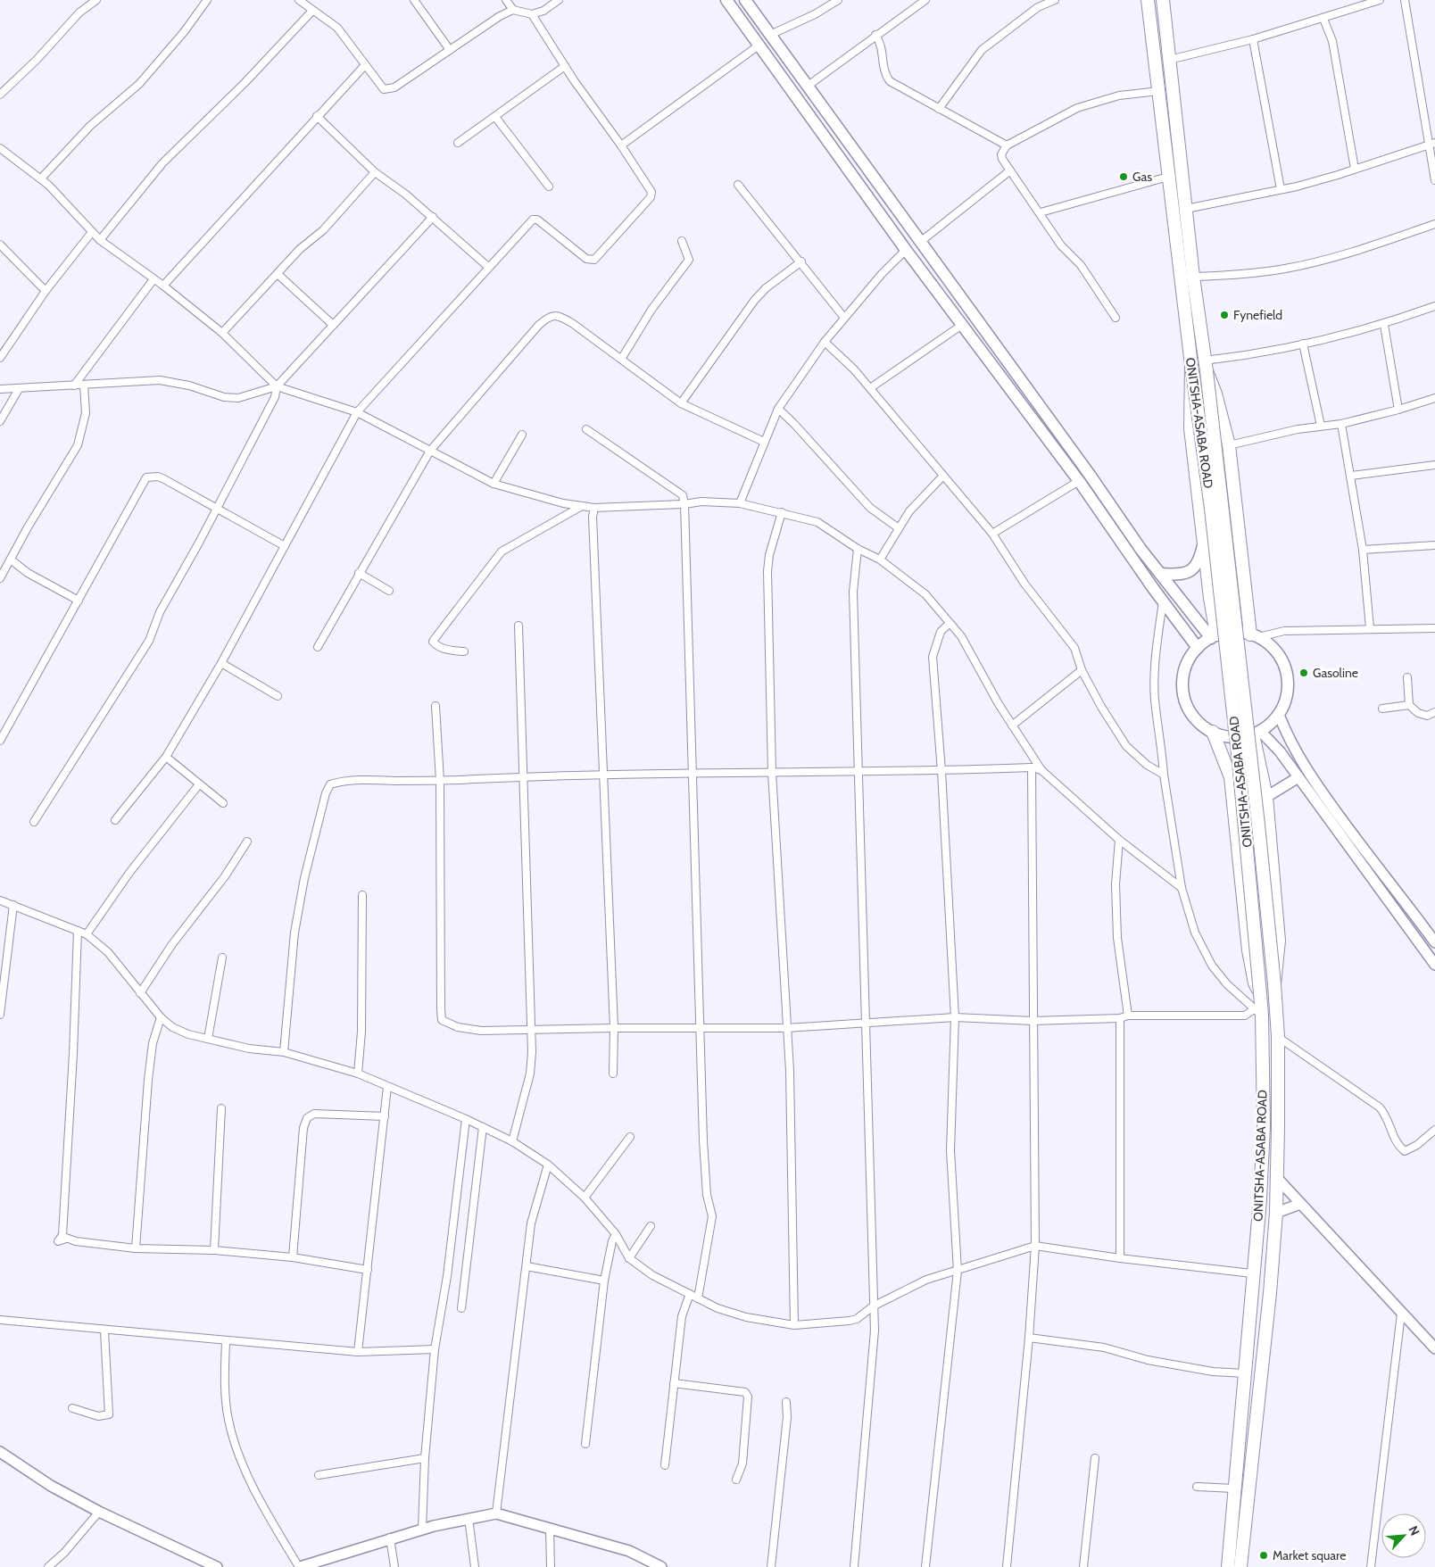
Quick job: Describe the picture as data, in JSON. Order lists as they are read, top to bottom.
{
  "streets": {
    "highway": ["ONITSHA-ASABA ROAD"]
  },
  "places": [
    "Gas",
    "Fynefield",
    "Gasoline",
    "Market square"
  ],
  "north": "top right"
}
